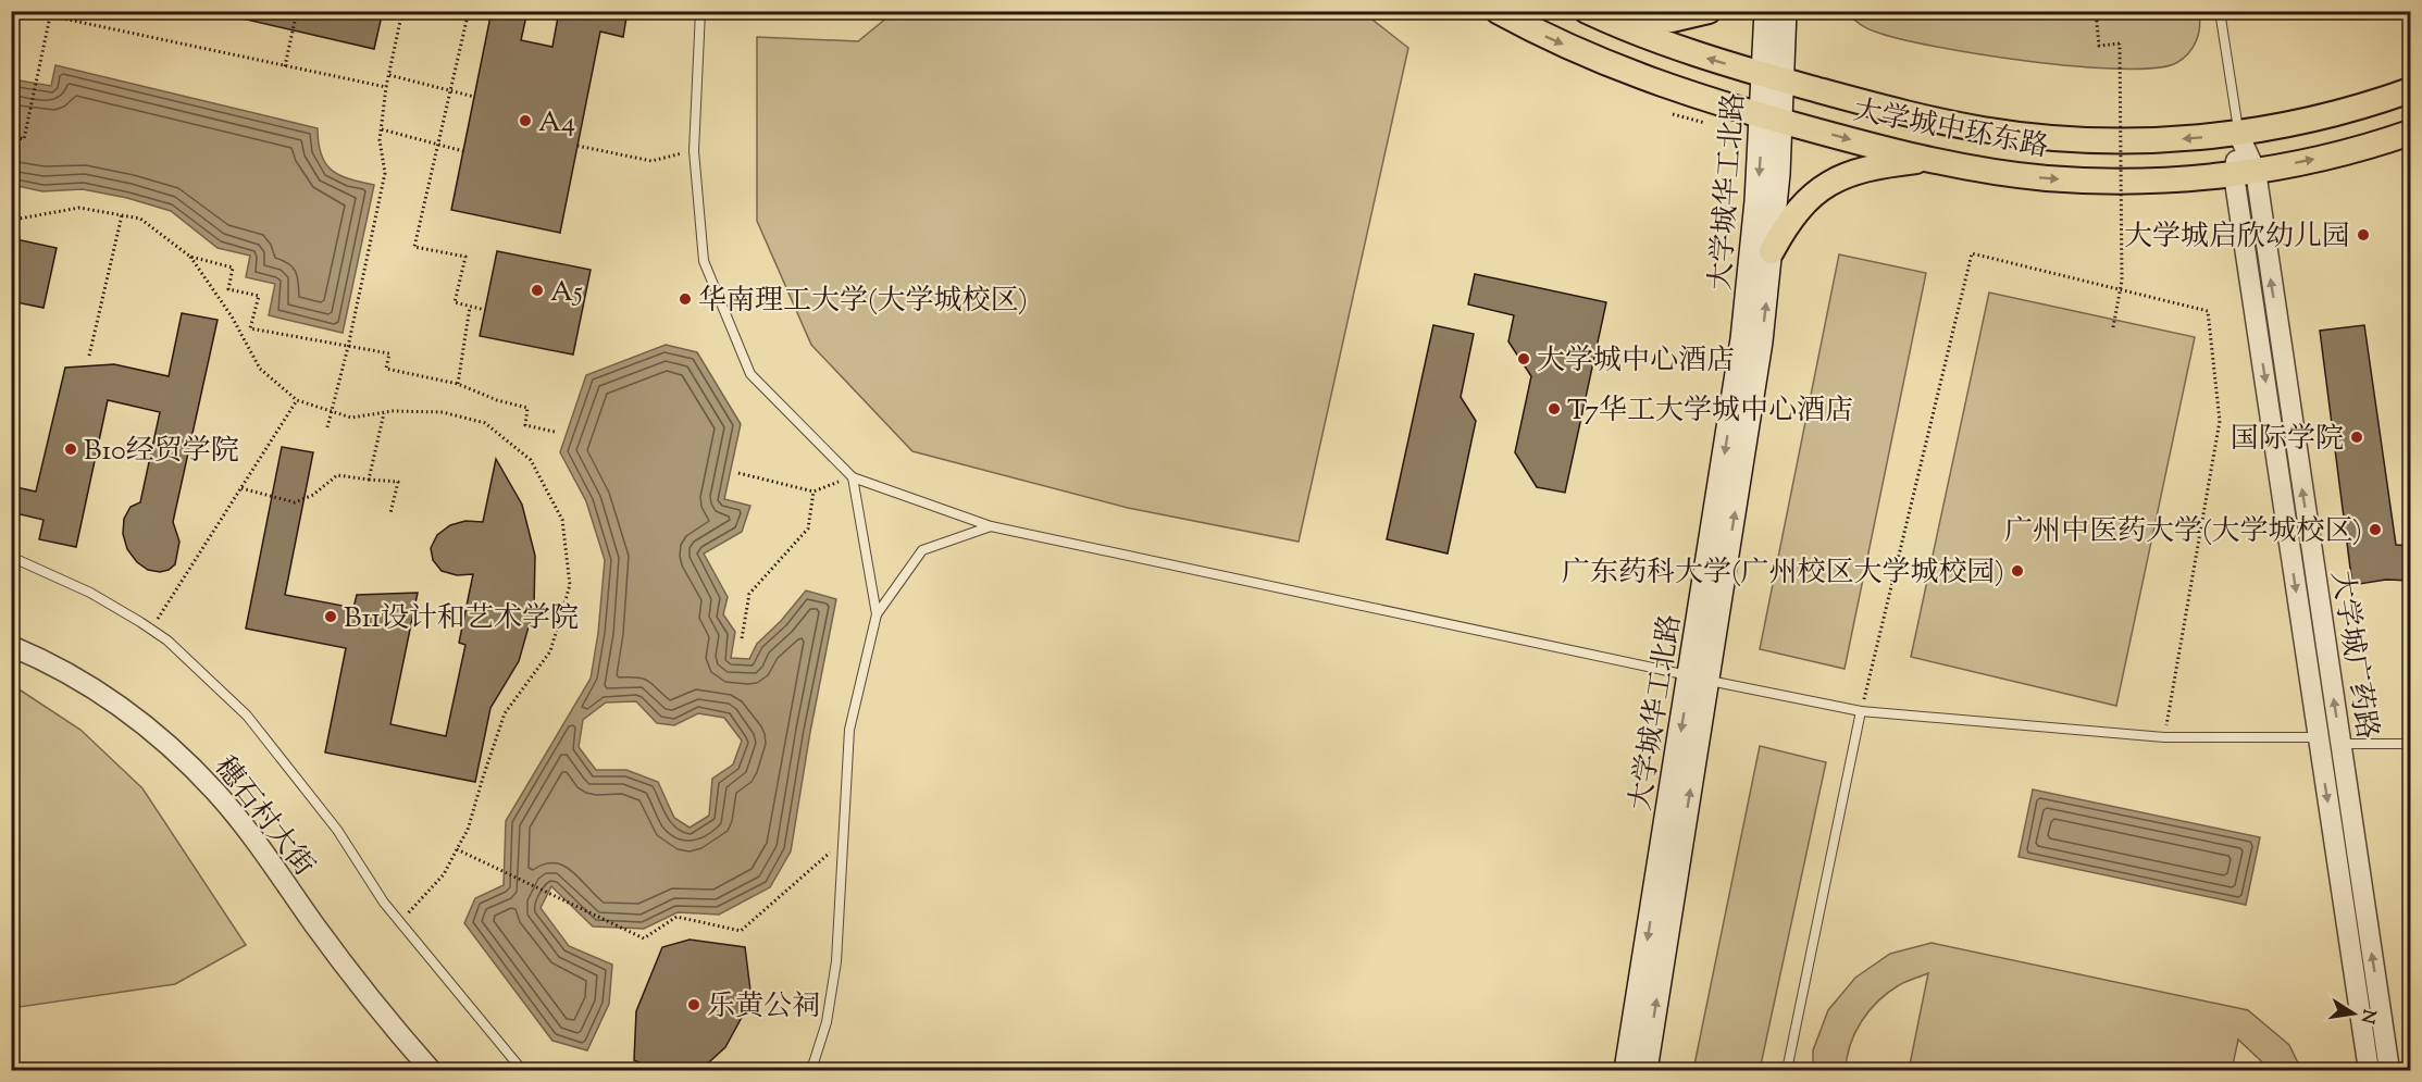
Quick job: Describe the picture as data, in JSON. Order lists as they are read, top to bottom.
{
  "streets": {
    "main road": ["大学城中环东路", "大学城华工北路"],
    "street": ["大学城广药路", "穗石村大街"]
  },
  "crossings": [
    ["大学城中环东路", "大学城华工北路"],
    ["大学城中环东路", "大学城广药路"]
  ],
  "places": [
    "A4",
    "大学城启欣幼儿园",
    "A5",
    "华南理工大学(大学城校区)",
    "大学城中心酒店",
    "T7华工大学城中心酒店",
    "国际学院",
    "B10经贸学院",
    "广州中医药大学(大学城校区)",
    "广东药科大学(广州校区大学城校园)",
    "B11设计和艺术学院",
    "乐黄公祠"
  ],
  "north": "right"
}
